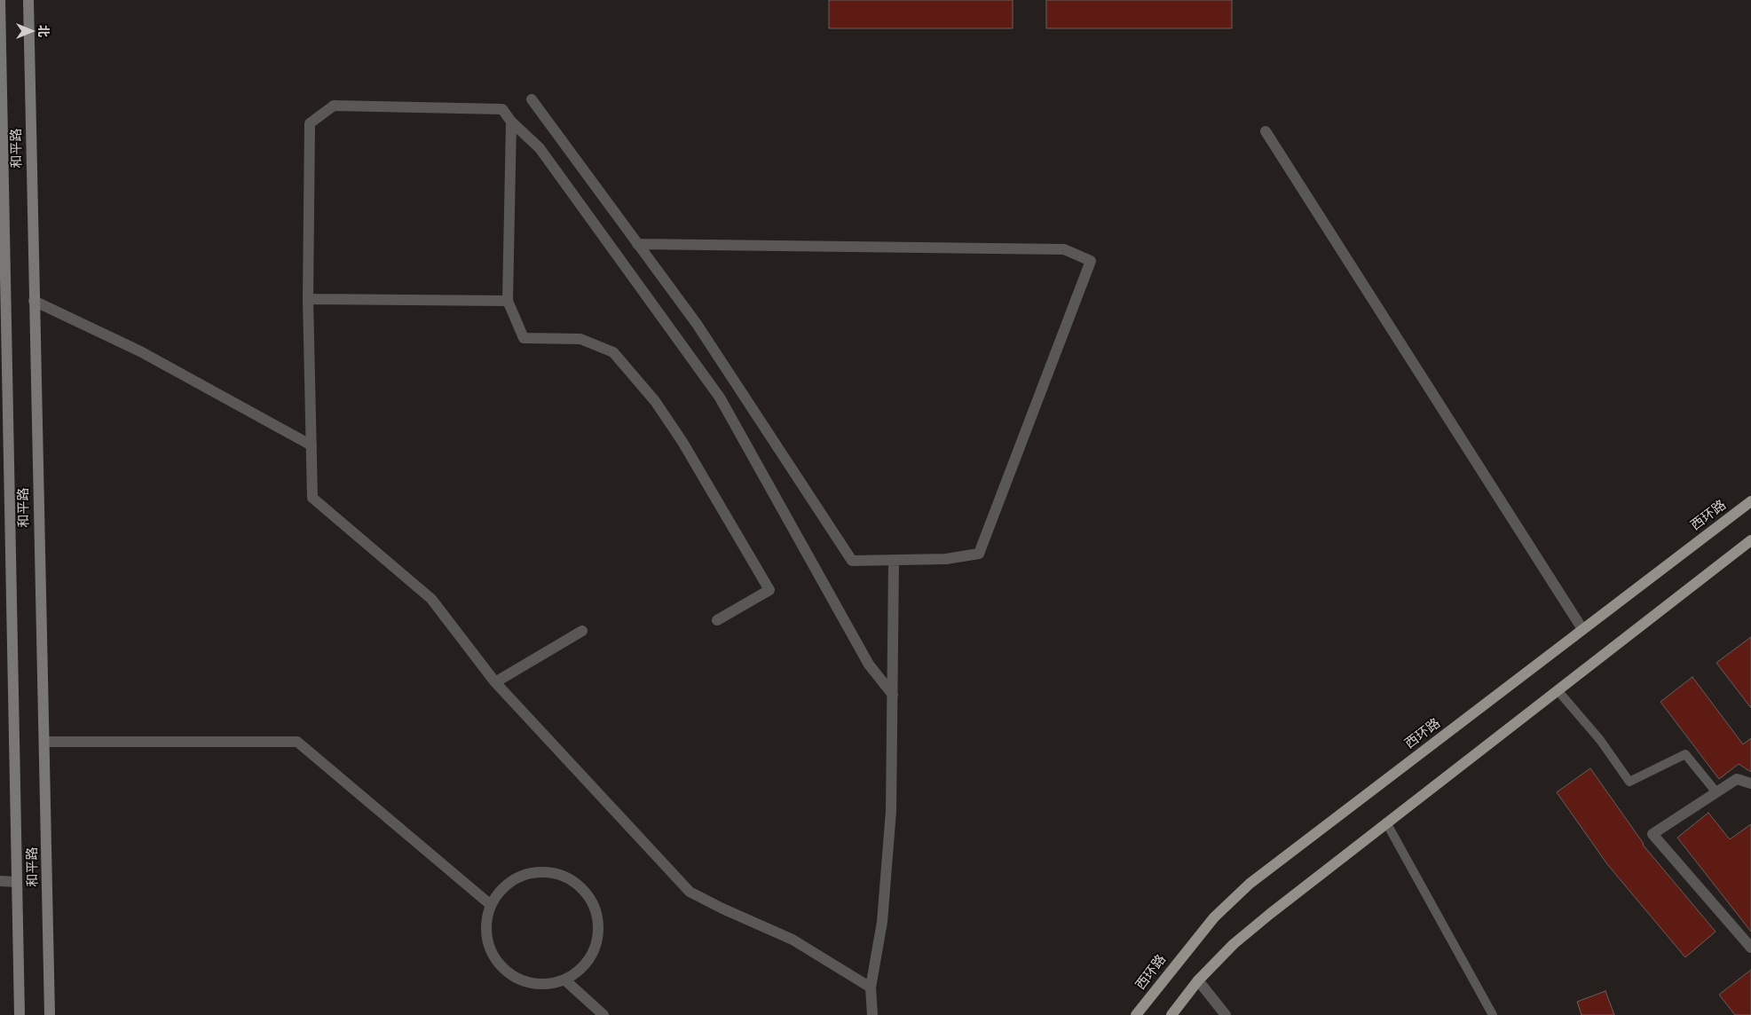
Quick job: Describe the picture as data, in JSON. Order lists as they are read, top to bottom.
{
  "streets": {
    "main road": ["和平路", "西环路"]
  },
  "north": "right"
}
